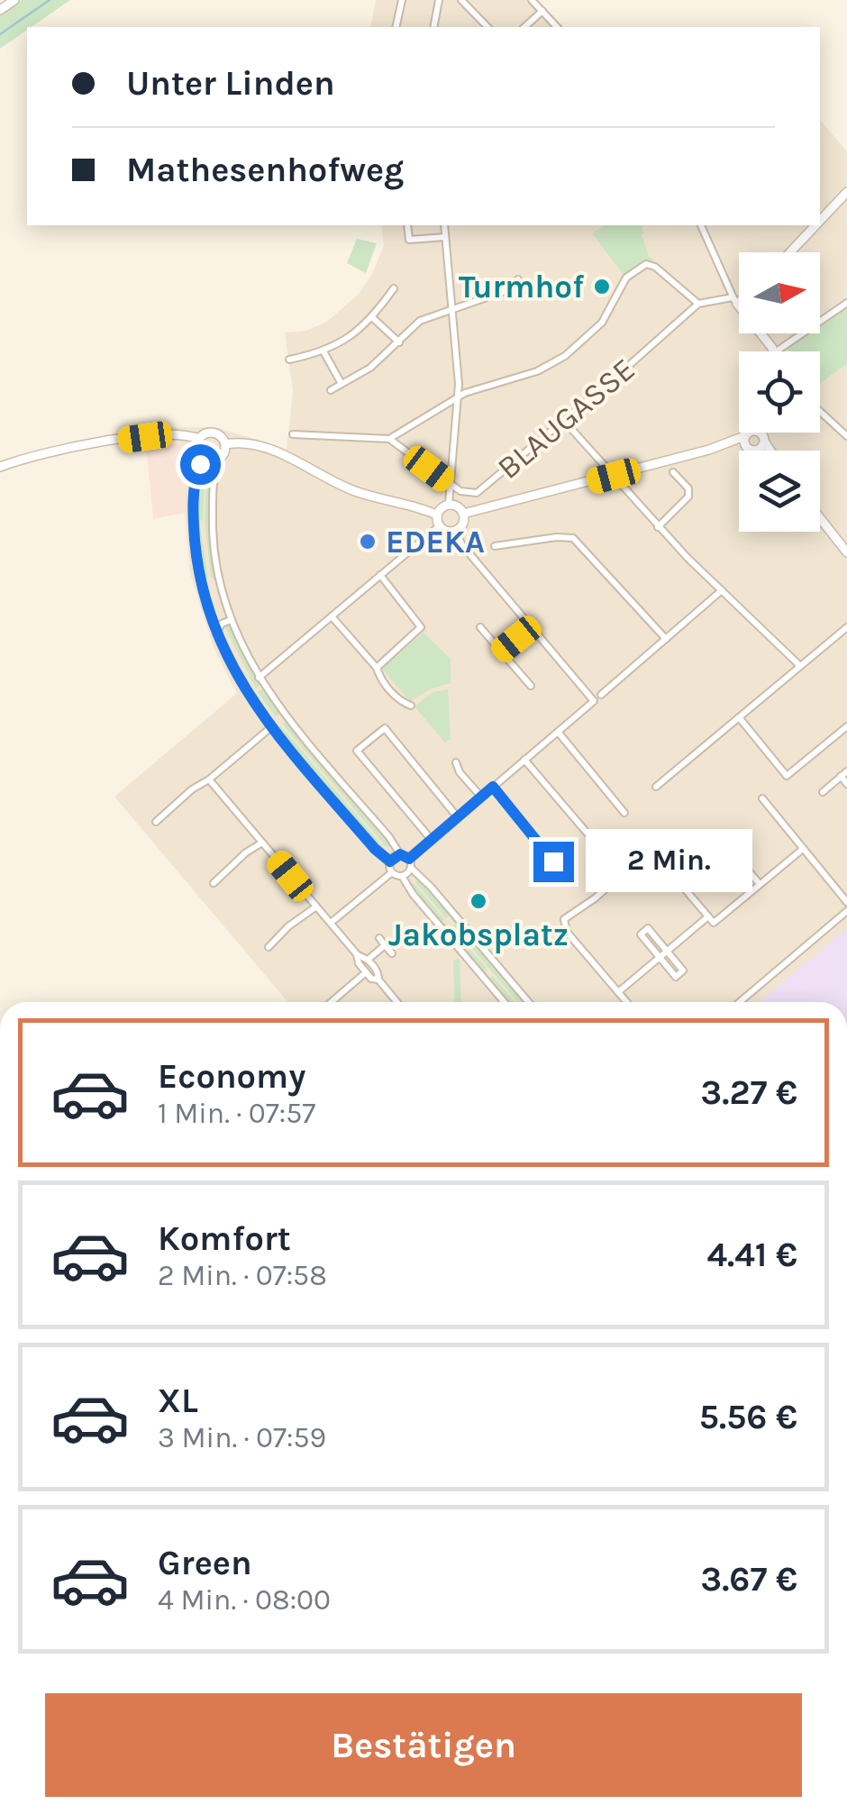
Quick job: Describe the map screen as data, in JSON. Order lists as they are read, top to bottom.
{
  "streets": {
    "street": ["BLAUGASSE"]
  },
  "places": ["Turmhof", "EDEKA", "Jakobsplatz"],
  "north": "right",
  "page": {
    "banner": ["Unter Linden", "Mathesenhofweg"],
    "bubble": "2 Min.",
    "list": [
      {
        "name": "Economy",
        "note": "1 Min. · 07:57",
        "value": "3.27 €"
      },
      {
        "name": "Komfort",
        "note": "2 Min. · 07:58",
        "value": "4.41 €"
      },
      {
        "name": "XL",
        "note": "3 Min. · 07:59",
        "value": "5.56 €"
      },
      {
        "name": "Green",
        "note": "4 Min. · 08:00",
        "value": "3.67 €"
      }
    ],
    "buttons": "Bestätigen"
  }
}
